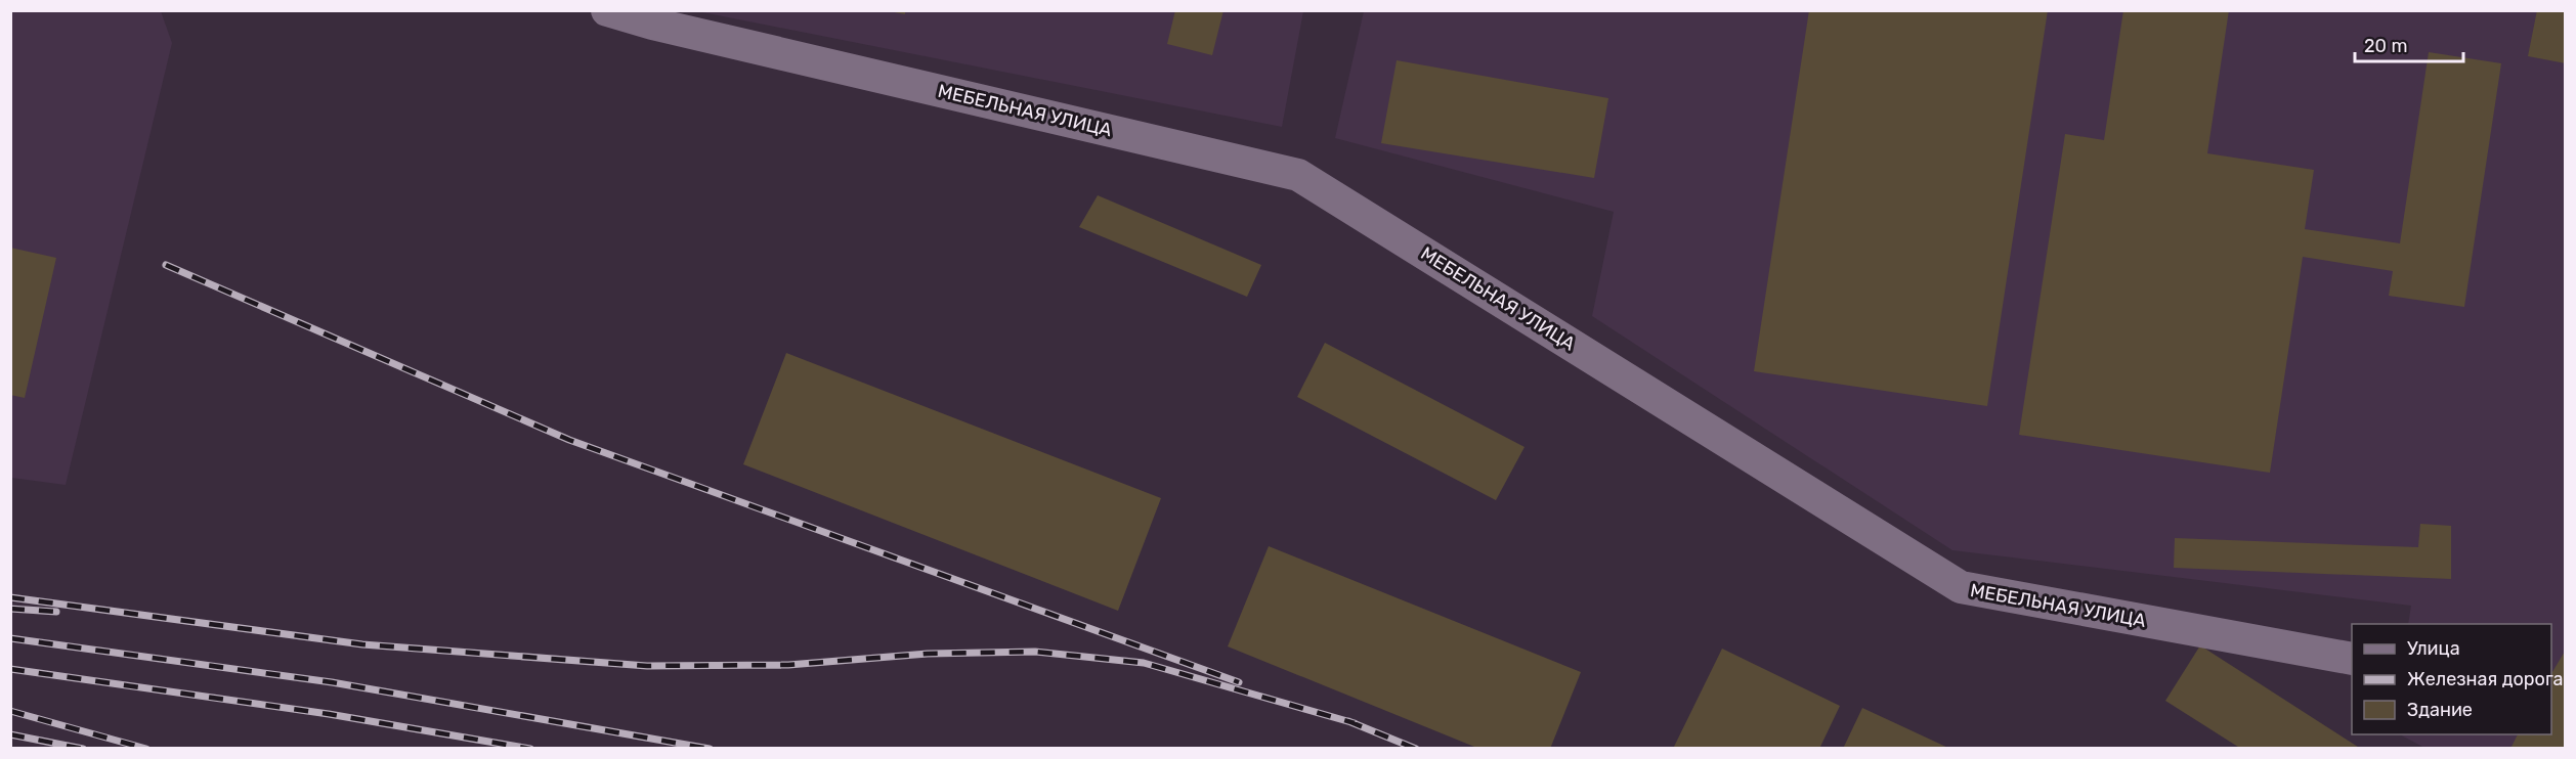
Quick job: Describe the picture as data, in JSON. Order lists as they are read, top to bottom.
{
  "streets": {
    "street": ["МЕБЕЛЬНАЯ УЛИЦА"]
  },
  "legend": ["Улица", "Железная дорога", "Здание"],
  "scale_bar": "20 m"
}
